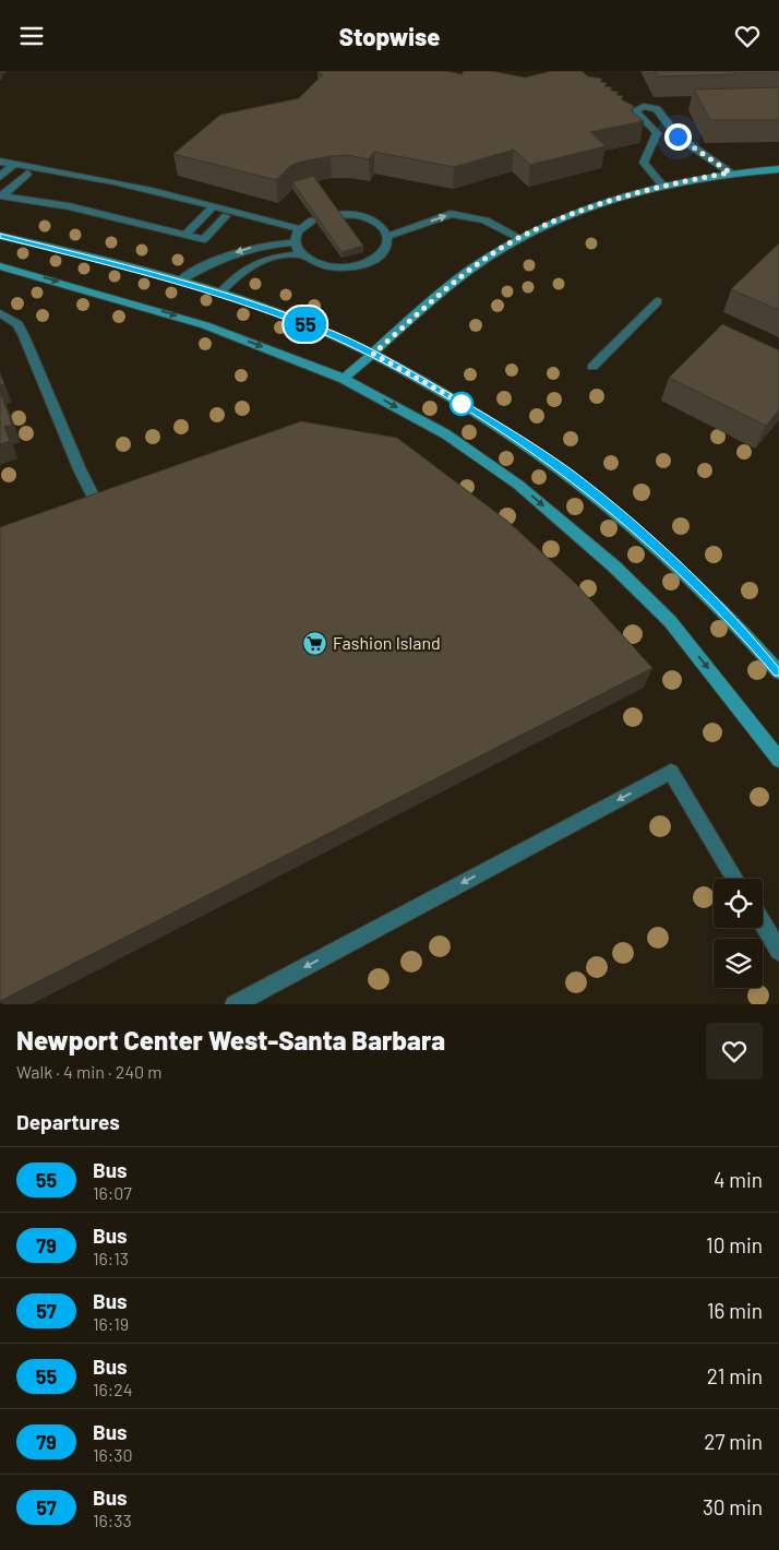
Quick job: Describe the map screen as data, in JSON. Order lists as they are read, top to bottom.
{
  "places": {
    "supermarket": ["Fashion Island"]
  },
  "lines": ["bus line 55"],
  "page": {
    "header": "Stopwise",
    "on_map": "55",
    "heading": [
      ["Newport Center West-Santa Barbara", "Walk · 4 min · 240 m"],
      "Departures"
    ],
    "list": [
      {
        "mark": "55",
        "name": "Bus",
        "note": "16:07",
        "value": "4 min"
      },
      {
        "mark": "79",
        "name": "Bus",
        "note": "16:13",
        "value": "10 min"
      },
      {
        "mark": "57",
        "name": "Bus",
        "note": "16:19",
        "value": "16 min"
      },
      {
        "mark": "55",
        "name": "Bus",
        "note": "16:24",
        "value": "21 min"
      },
      {
        "mark": "79",
        "name": "Bus",
        "note": "16:30",
        "value": "27 min"
      },
      {
        "mark": "57",
        "name": "Bus",
        "note": "16:33",
        "value": "30 min"
      }
    ]
  }
}
